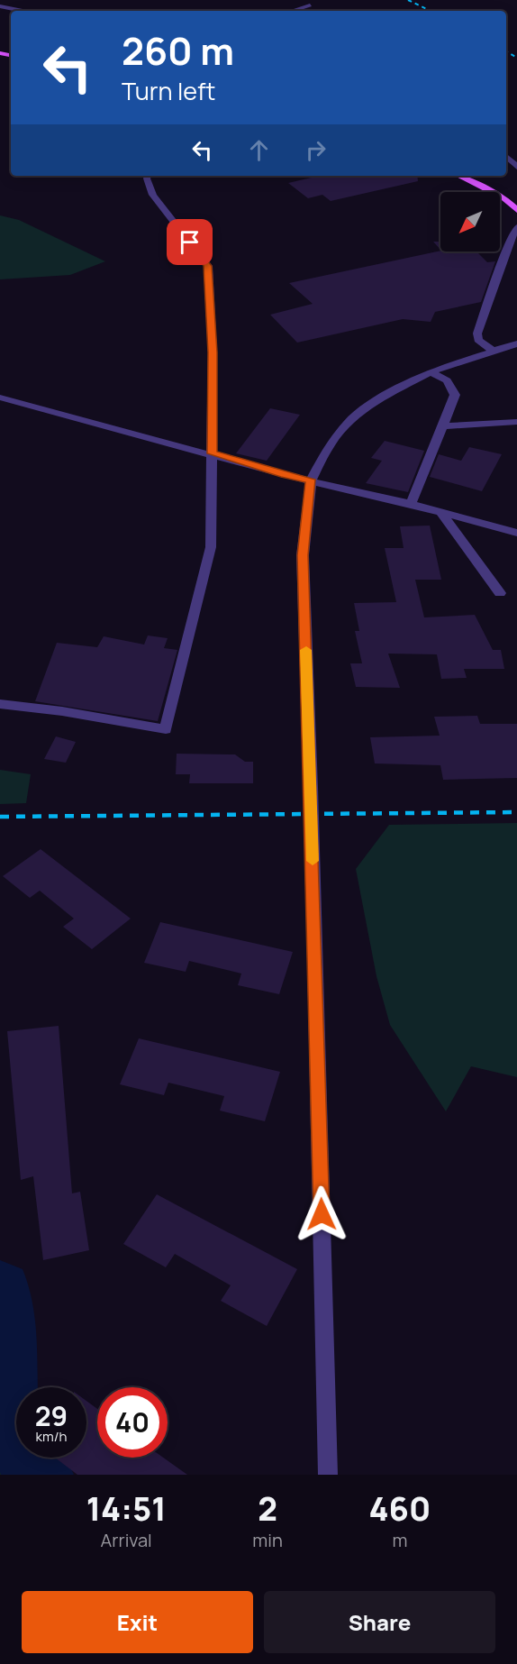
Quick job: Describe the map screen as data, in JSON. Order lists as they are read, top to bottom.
{
  "north": "bottom left",
  "page": {
    "turn": ["260 m", "Turn left"],
    "speed": "29 km/h",
    "limit": "40",
    "eta": [
      "14:51",
      "Arrival",
      "2",
      "min",
      "460",
      "m"
    ],
    "buttons": ["Exit", "Share"]
  }
}
